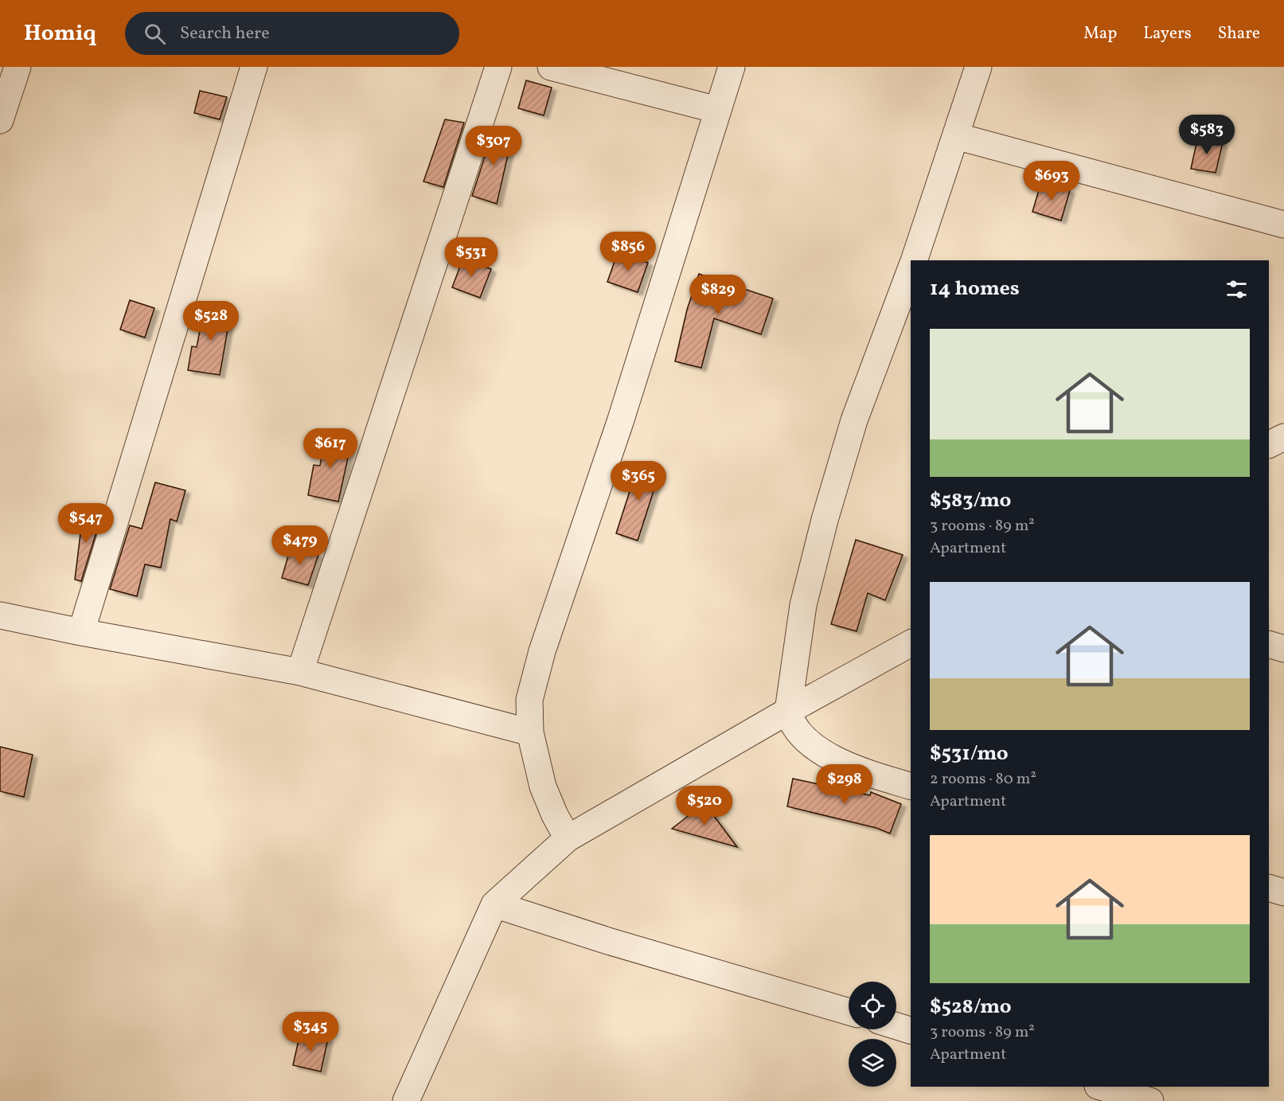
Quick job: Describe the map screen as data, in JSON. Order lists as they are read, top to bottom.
{
  "page": {
    "header": "Homiq",
    "search": "Search here",
    "nav": ["Map", "Layers", "Share"],
    "price": [
      "$583",
      "$307",
      "$693",
      "$856",
      "$531",
      "$829",
      "$528",
      "$617",
      "$365",
      "$547",
      "$479",
      "$298",
      "$520",
      "$345"
    ],
    "heading": "14 homes",
    "list": [
      {
        "name": "$583/mo",
        "note": "3 rooms · 89 m² · Apartment"
      },
      {
        "name": "$531/mo",
        "note": "2 rooms · 80 m² · Apartment"
      },
      {
        "name": "$528/mo",
        "note": "3 rooms · 89 m² · Apartment"
      }
    ]
  }
}
